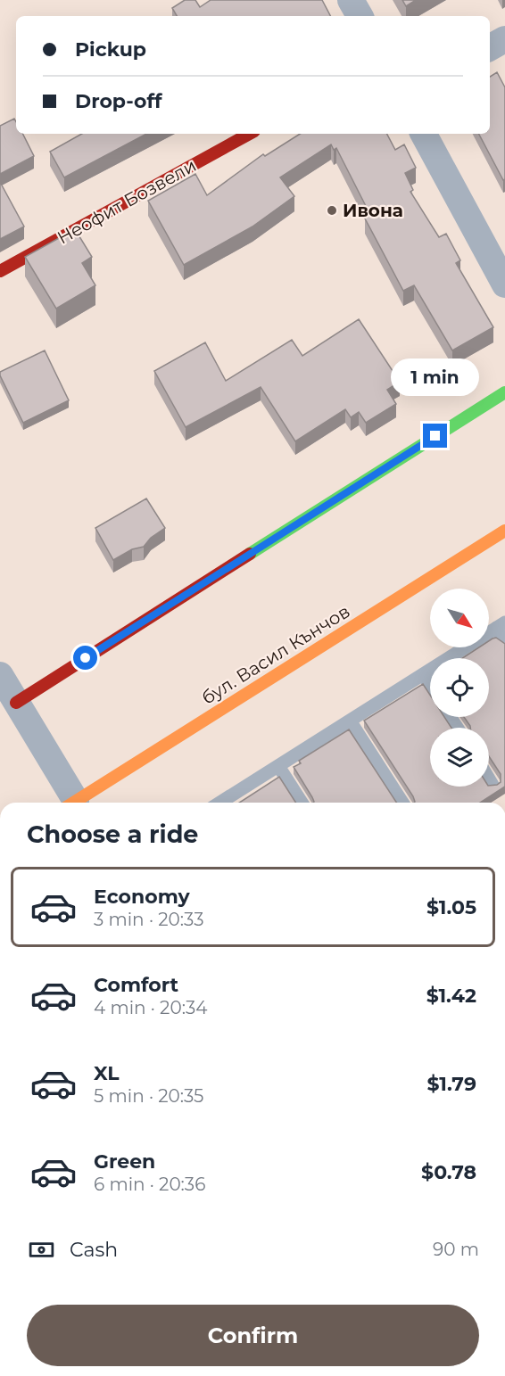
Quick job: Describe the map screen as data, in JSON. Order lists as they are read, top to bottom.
{
  "streets": {
    "street": ["Неофит Бозвели", "бул. Васил Кънчов"]
  },
  "places": ["Ивона"],
  "north": "bottom right",
  "page": {
    "banner": ["Pickup", "Drop-off"],
    "bubble": "1 min",
    "heading": "Choose a ride",
    "list": [
      {
        "name": "Economy",
        "note": "3 min · 20:33",
        "value": "$1.05"
      },
      {
        "name": "Comfort",
        "note": "4 min · 20:34",
        "value": "$1.42"
      },
      {
        "name": "XL",
        "note": "5 min · 20:35",
        "value": "$1.79"
      },
      {
        "name": "Green",
        "note": "6 min · 20:36",
        "value": "$0.78"
      }
    ],
    "pay": ["Cash", "90 m"],
    "buttons": "Confirm"
  }
}
